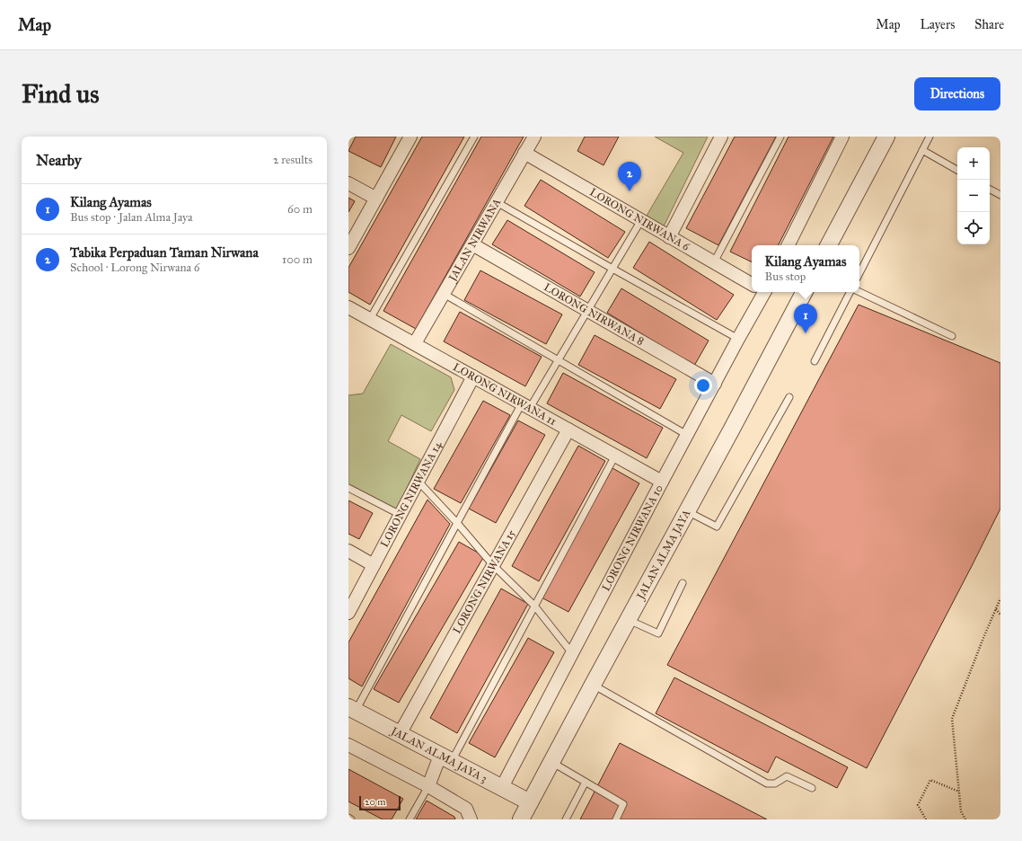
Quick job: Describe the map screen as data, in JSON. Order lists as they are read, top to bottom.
{
  "streets": {
    "street": [
      "LORONG NIRWANA 6",
      "JALAN NIRWANA",
      "LORONG NIRWANA 8",
      "LORONG NIRWANA 11",
      "LORONG NIRWANA 14",
      "LORONG NIRWANA 10",
      "JALAN ALMA JAYA",
      "LORONG NIRWANA 15",
      "JALAN ALMA JAYA 3"
    ]
  },
  "crossings": [
    ["LORONG NIRWANA 6", "JALAN NIRWANA"],
    ["JALAN NIRWANA", "LORONG NIRWANA 8"],
    ["JALAN NIRWANA", "LORONG NIRWANA 11"],
    ["LORONG NIRWANA 8", "LORONG NIRWANA 10"],
    ["LORONG NIRWANA 11", "LORONG NIRWANA 14"],
    ["LORONG NIRWANA 11", "LORONG NIRWANA 10"],
    ["LORONG NIRWANA 11", "LORONG NIRWANA 15"],
    ["LORONG NIRWANA 10", "JALAN ALMA JAYA 3"],
    ["JALAN ALMA JAYA", "JALAN ALMA JAYA 3"],
    ["LORONG NIRWANA 15", "JALAN ALMA JAYA 3"]
  ],
  "scale_bar": "20 m",
  "page": {
    "header": "Map",
    "nav": ["Map", "Layers", "Share"],
    "buttons": "Directions",
    "title": "Find us",
    "heading": ["Nearby", "2 results"],
    "map_buttons": ["+", "−"],
    "pins": ["2", "1"],
    "list": [
      {
        "mark": "1",
        "name": "Kilang Ayamas",
        "note": "Bus stop · Jalan Alma Jaya",
        "value": "60 m"
      },
      {
        "mark": "2",
        "name": "Tabika Perpaduan Taman Nirwana",
        "note": "School · Lorong Nirwana 6",
        "value": "100 m"
      }
    ],
    "popup": ["Kilang Ayamas", "Bus stop"],
    "scale": "20 m"
  }
}
